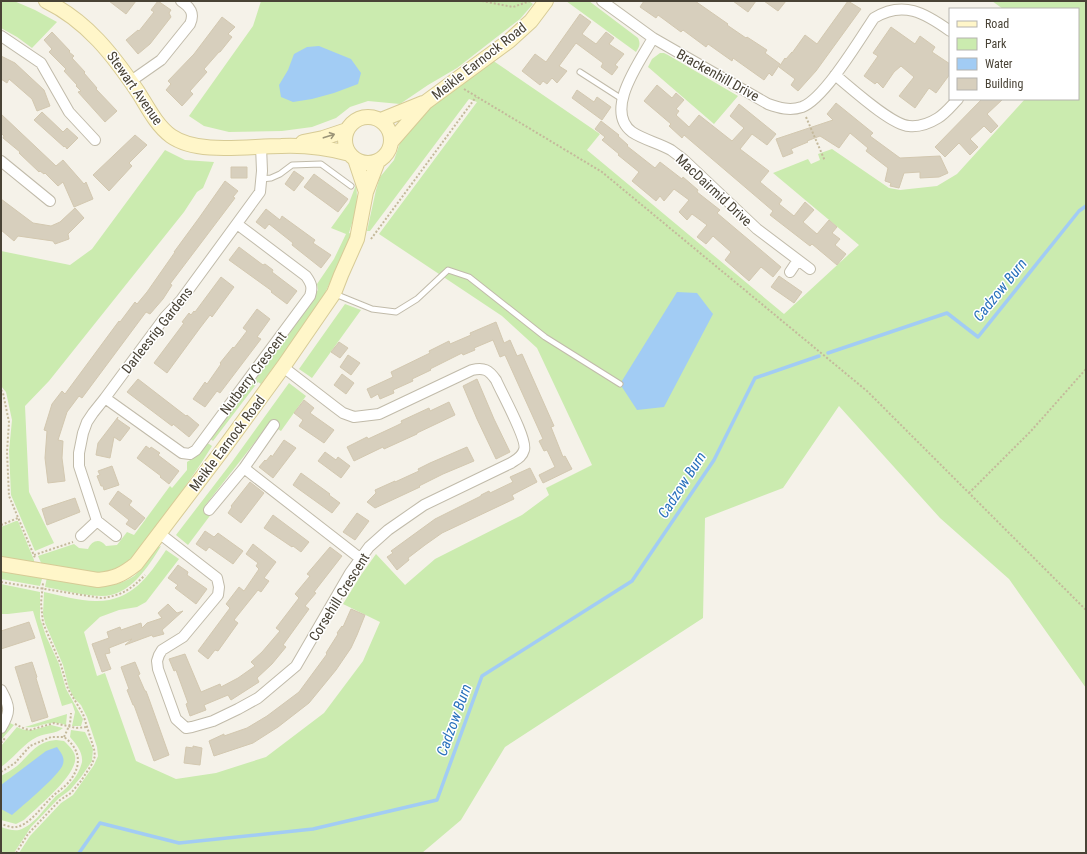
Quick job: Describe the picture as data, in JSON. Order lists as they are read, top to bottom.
{
  "streets": {
    "street": [
      "Meikle Earnock Road",
      "Brackenhill Drive",
      "Stewart Avenue",
      "MacDairmid Drive",
      "Darleesrig Gardens",
      "Nutberry Crescent",
      "Corsehill Crescent"
    ]
  },
  "crossings": [
    ["Meikle Earnock Road", "Stewart Avenue"],
    ["Meikle Earnock Road", "Corsehill Crescent"],
    ["Brackenhill Drive", "MacDairmid Drive"],
    ["Stewart Avenue", "Darleesrig Gardens"],
    ["Darleesrig Gardens", "Nutberry Crescent"]
  ],
  "water": ["Cadzow Burn"],
  "legend": [
    "Road",
    "Park",
    "Water",
    "Building"
  ]
}
